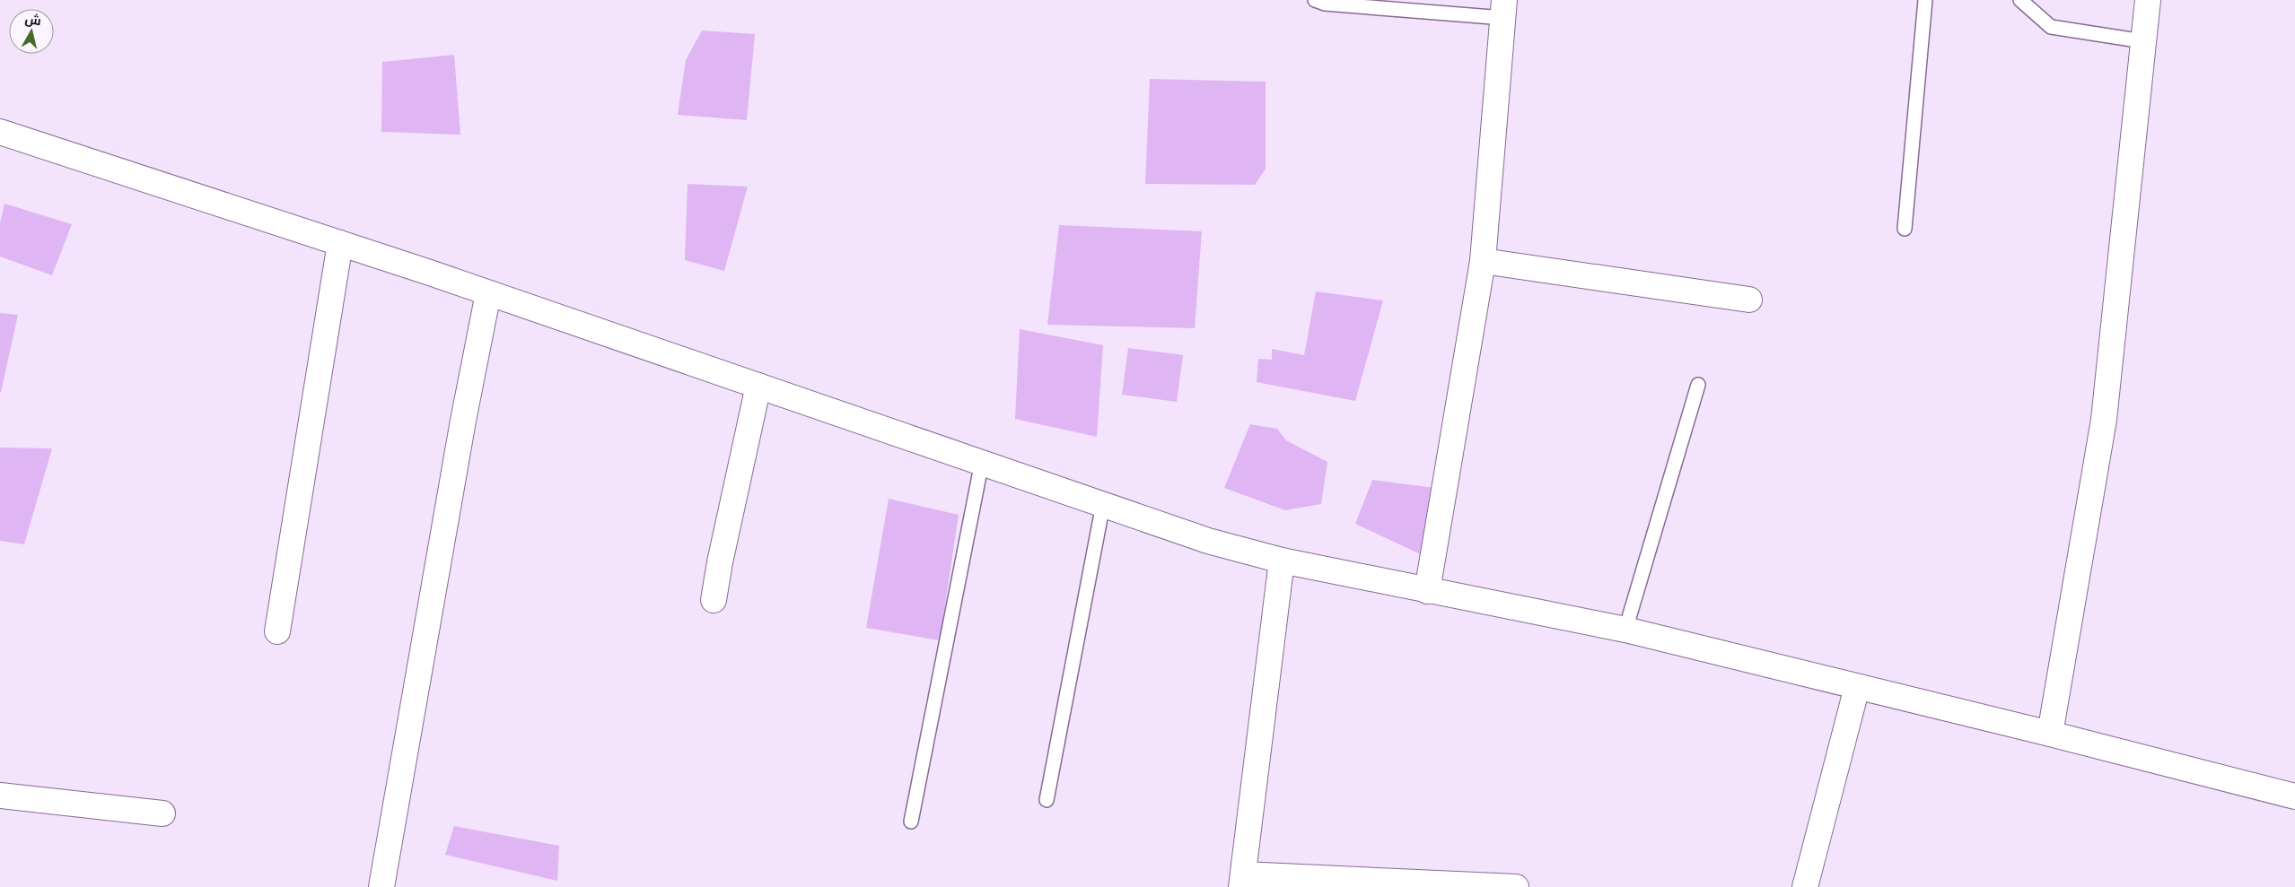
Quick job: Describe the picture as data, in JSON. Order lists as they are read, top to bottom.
{
  "north": "top"
}
